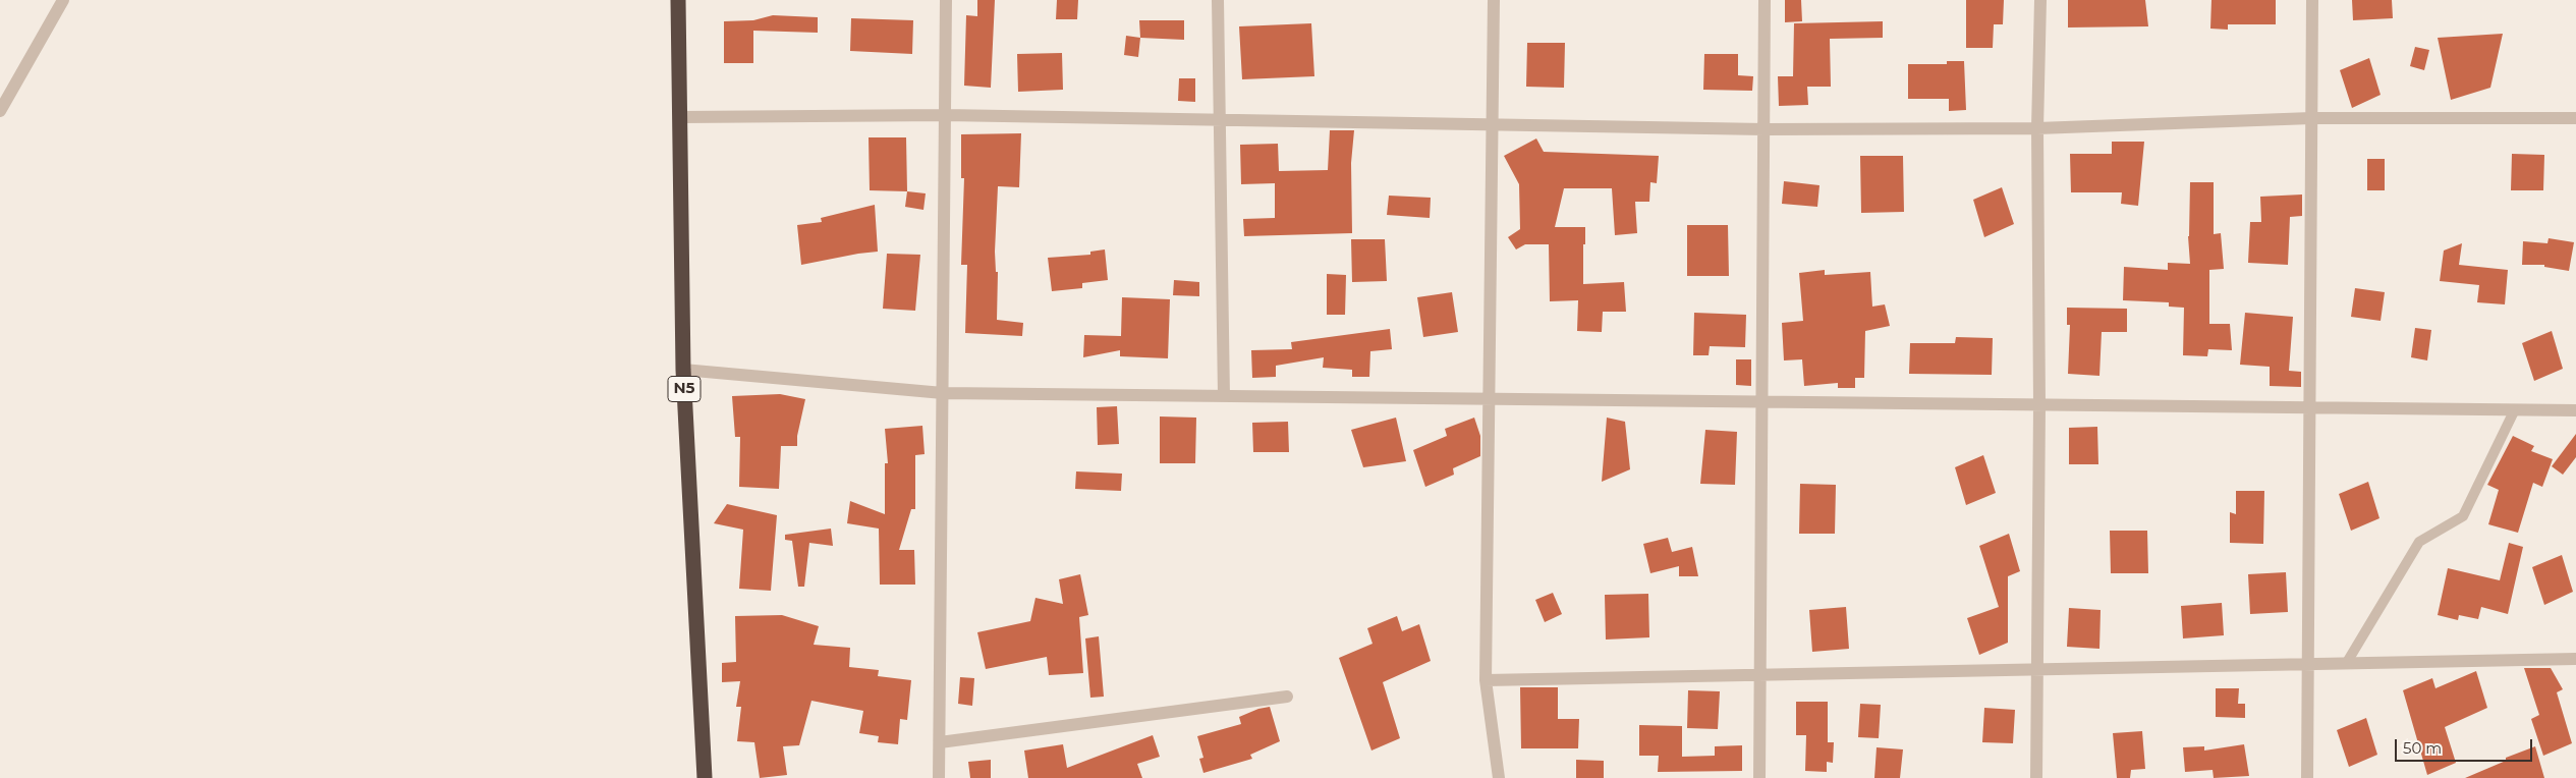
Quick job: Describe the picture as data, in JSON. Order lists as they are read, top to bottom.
{
  "streets": {
    "highway": ["N5"]
  },
  "scale_bar": "50 m"
}
